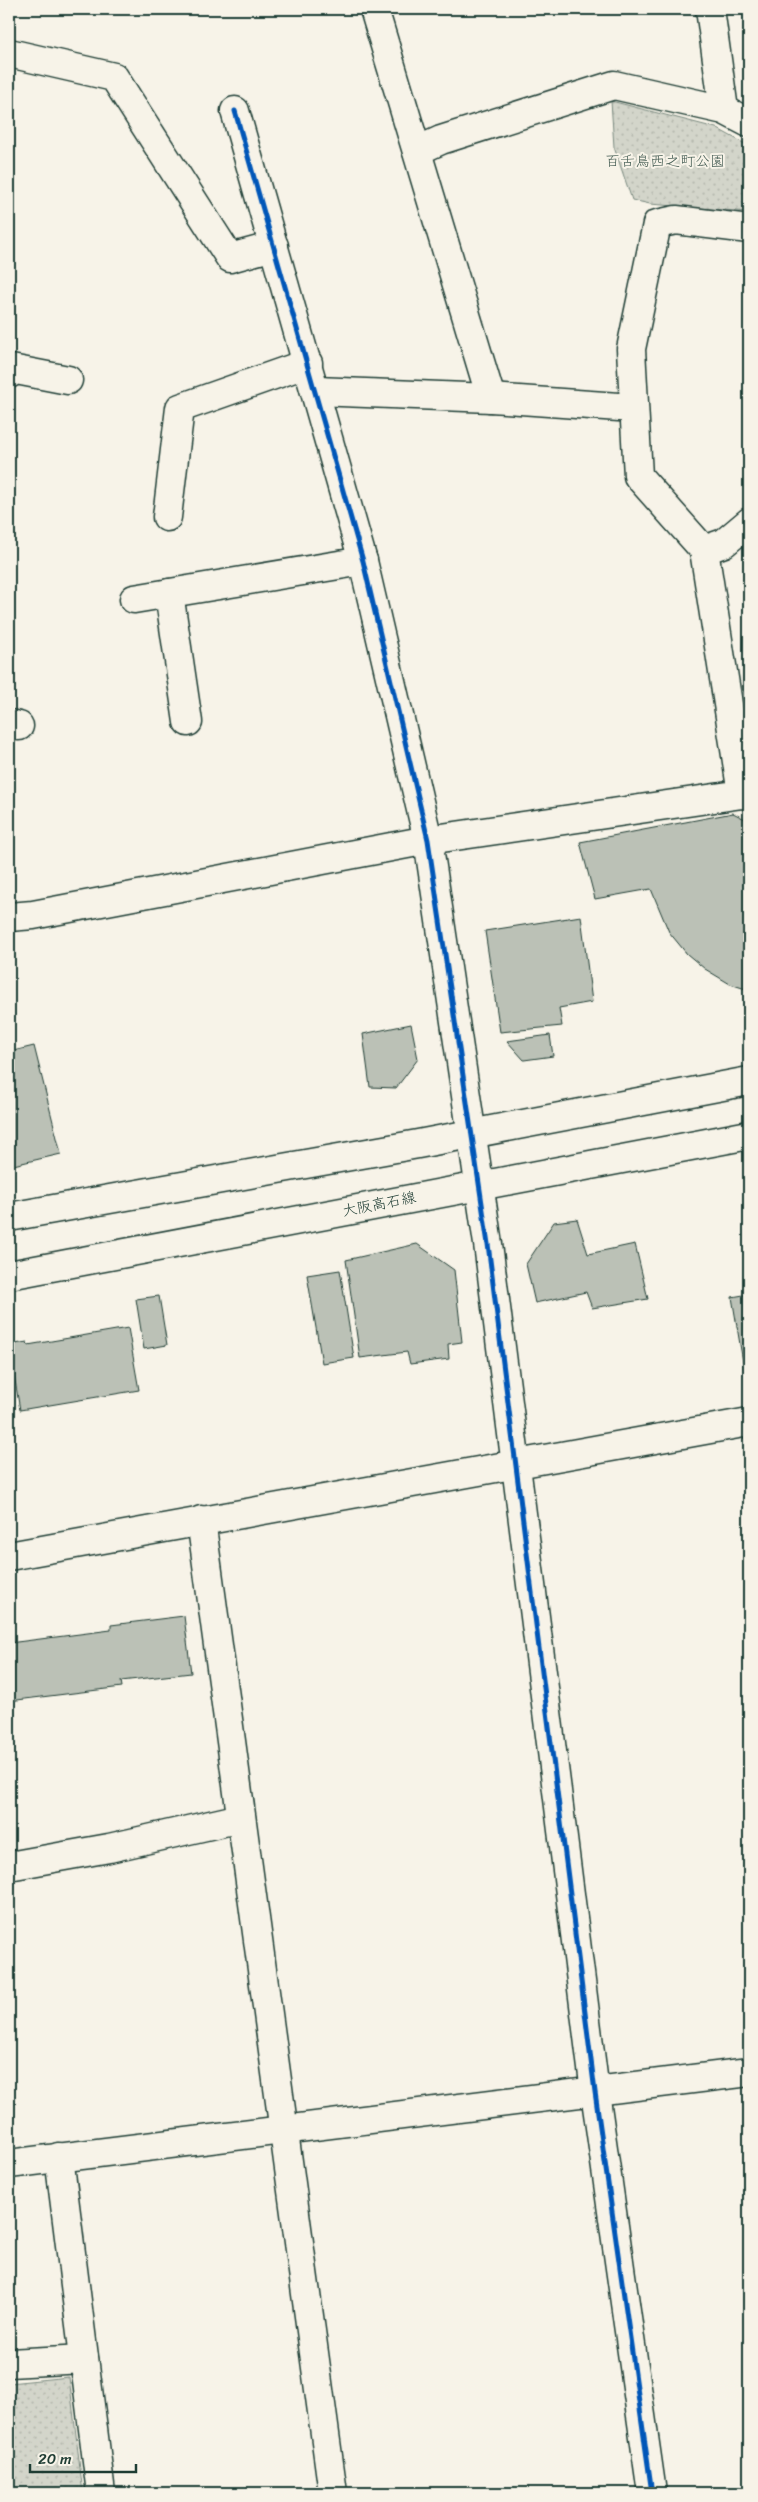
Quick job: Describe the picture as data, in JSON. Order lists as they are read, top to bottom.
{
  "streets": {
    "street": ["大阪高石線"]
  },
  "parks": ["百舌鳥西之町公園"],
  "scale_bar": "20 m"
}
